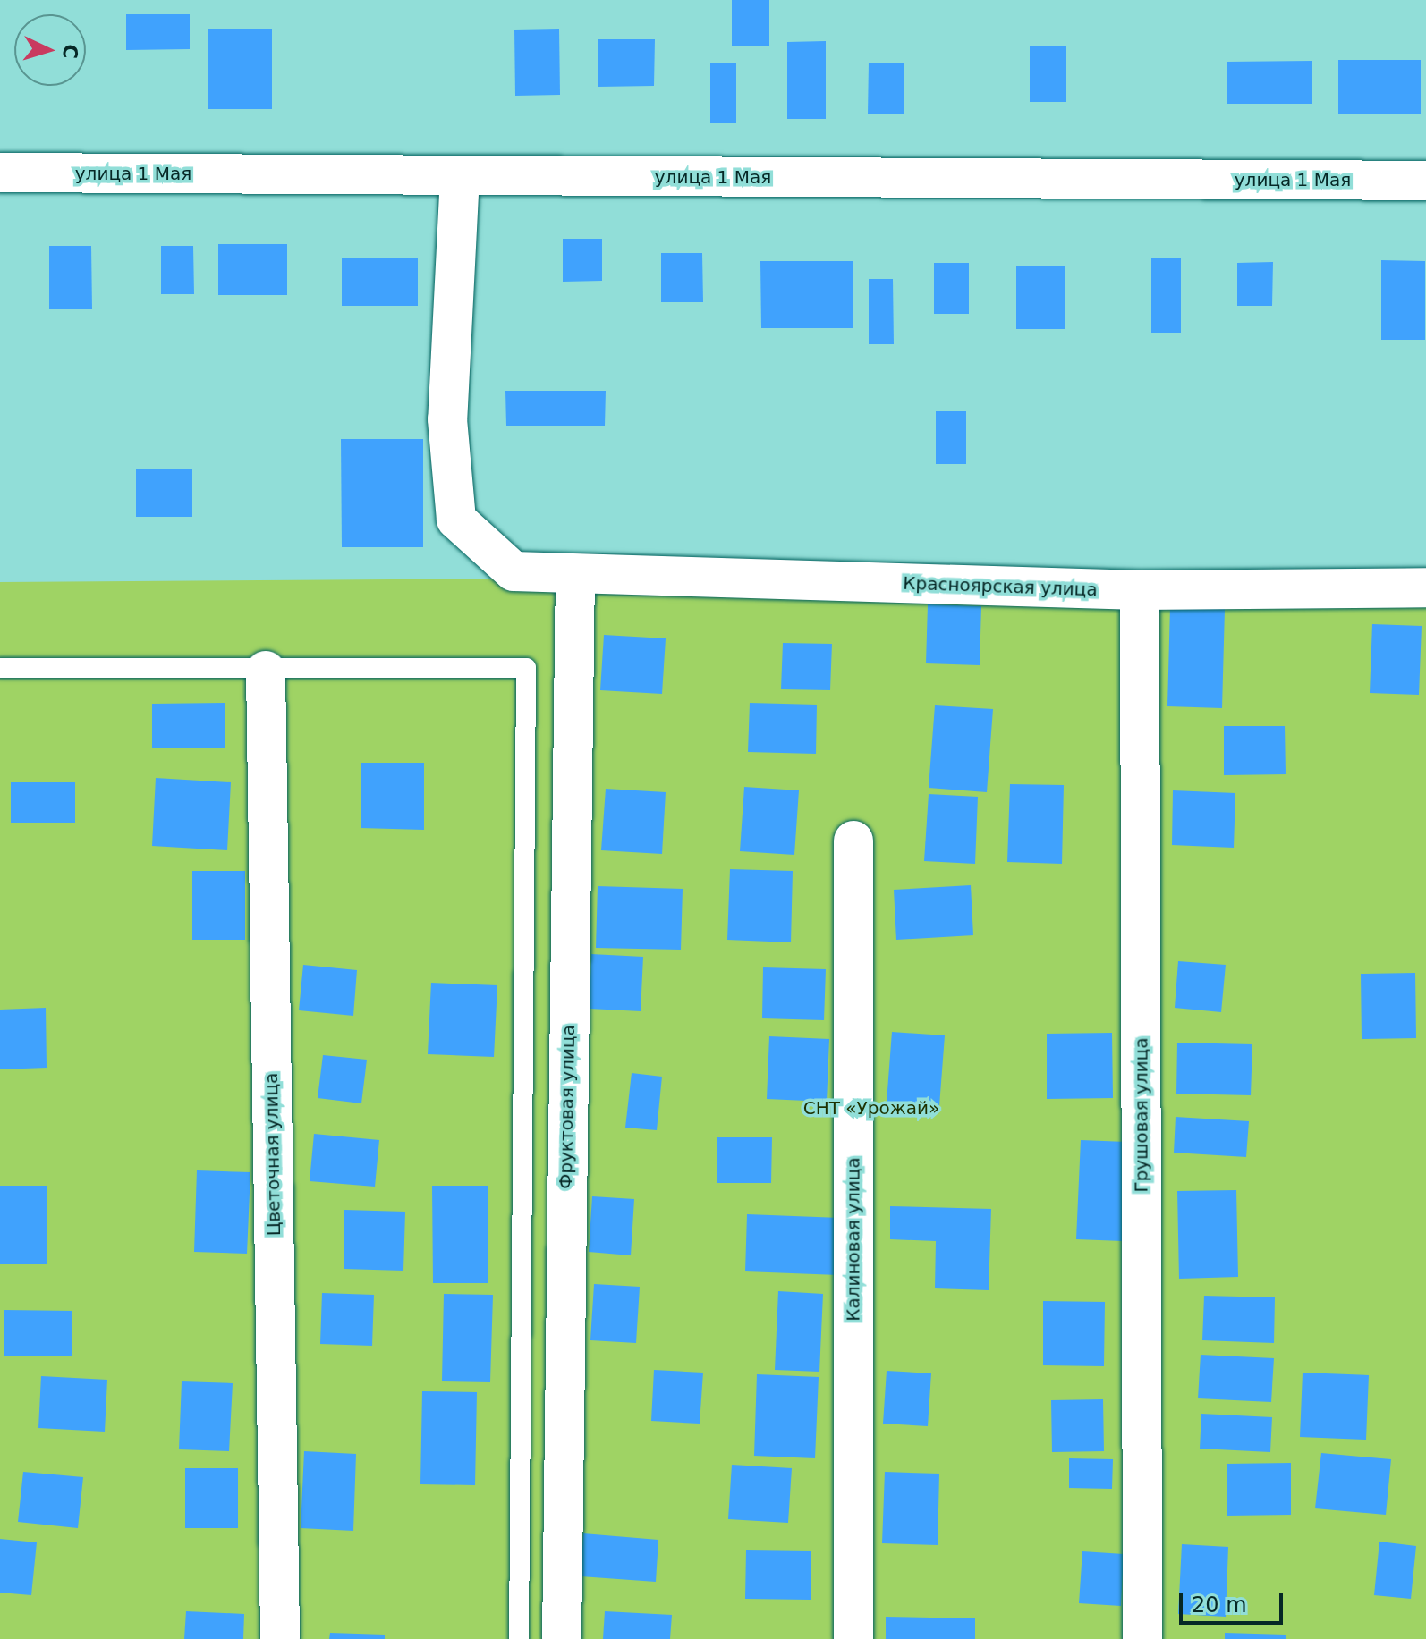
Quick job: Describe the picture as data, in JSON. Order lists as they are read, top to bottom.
{
  "streets": {
    "street": [
      "улица 1 Мая",
      "Красноярская улица",
      "Фруктовая улица",
      "Грушовая улица",
      "Цветочная улица",
      "Калиновая улица"
    ]
  },
  "crossings": [
    ["улица 1 Мая", "Красноярская улица"],
    ["Красноярская улица", "Фруктовая улица"],
    ["Красноярская улица", "Грушовая улица"]
  ],
  "parks": ["СНТ «Урожай»"],
  "scale_bar": "20 m",
  "north": "right"
}
